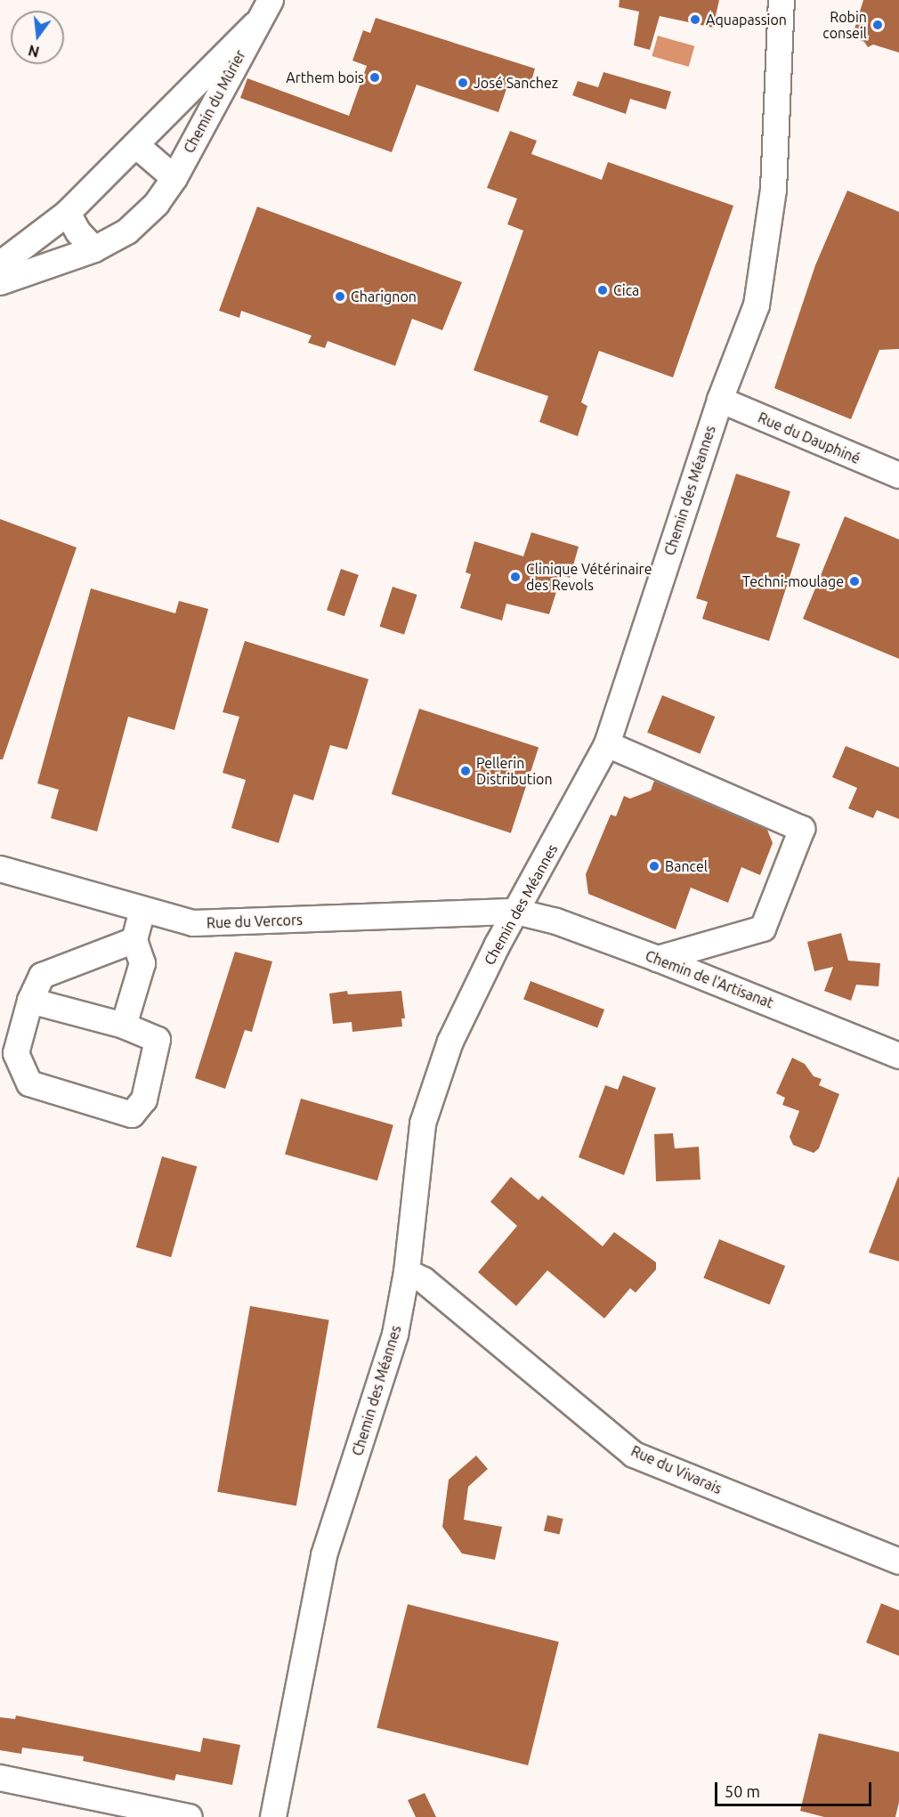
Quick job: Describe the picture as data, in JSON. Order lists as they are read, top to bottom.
{
  "streets": {
    "street": [
      "Chemin du Mûrier",
      "Rue du Dauphiné",
      "Chemin des Méannes",
      "Rue du Vercors",
      "Chemin de l'Artisanat",
      "Rue du Vivarais"
    ]
  },
  "crossings": [
    ["Rue du Dauphiné", "Chemin des Méannes"],
    ["Chemin des Méannes", "Rue du Vercors"],
    ["Chemin des Méannes", "Chemin de l'Artisanat"],
    ["Chemin des Méannes", "Rue du Vivarais"],
    ["Rue du Vercors", "Chemin de l'Artisanat"]
  ],
  "places": [
    "Aquapassion",
    "Robin conseil",
    "Arthem bois",
    "José Sanchez",
    "Cica",
    "Charignon",
    "Clinique Vétérinaire des Revols",
    "Techni-moulage",
    "Pellerin Distribution",
    "Bancel"
  ],
  "scale_bar": "50 m",
  "north": "bottom"
}
